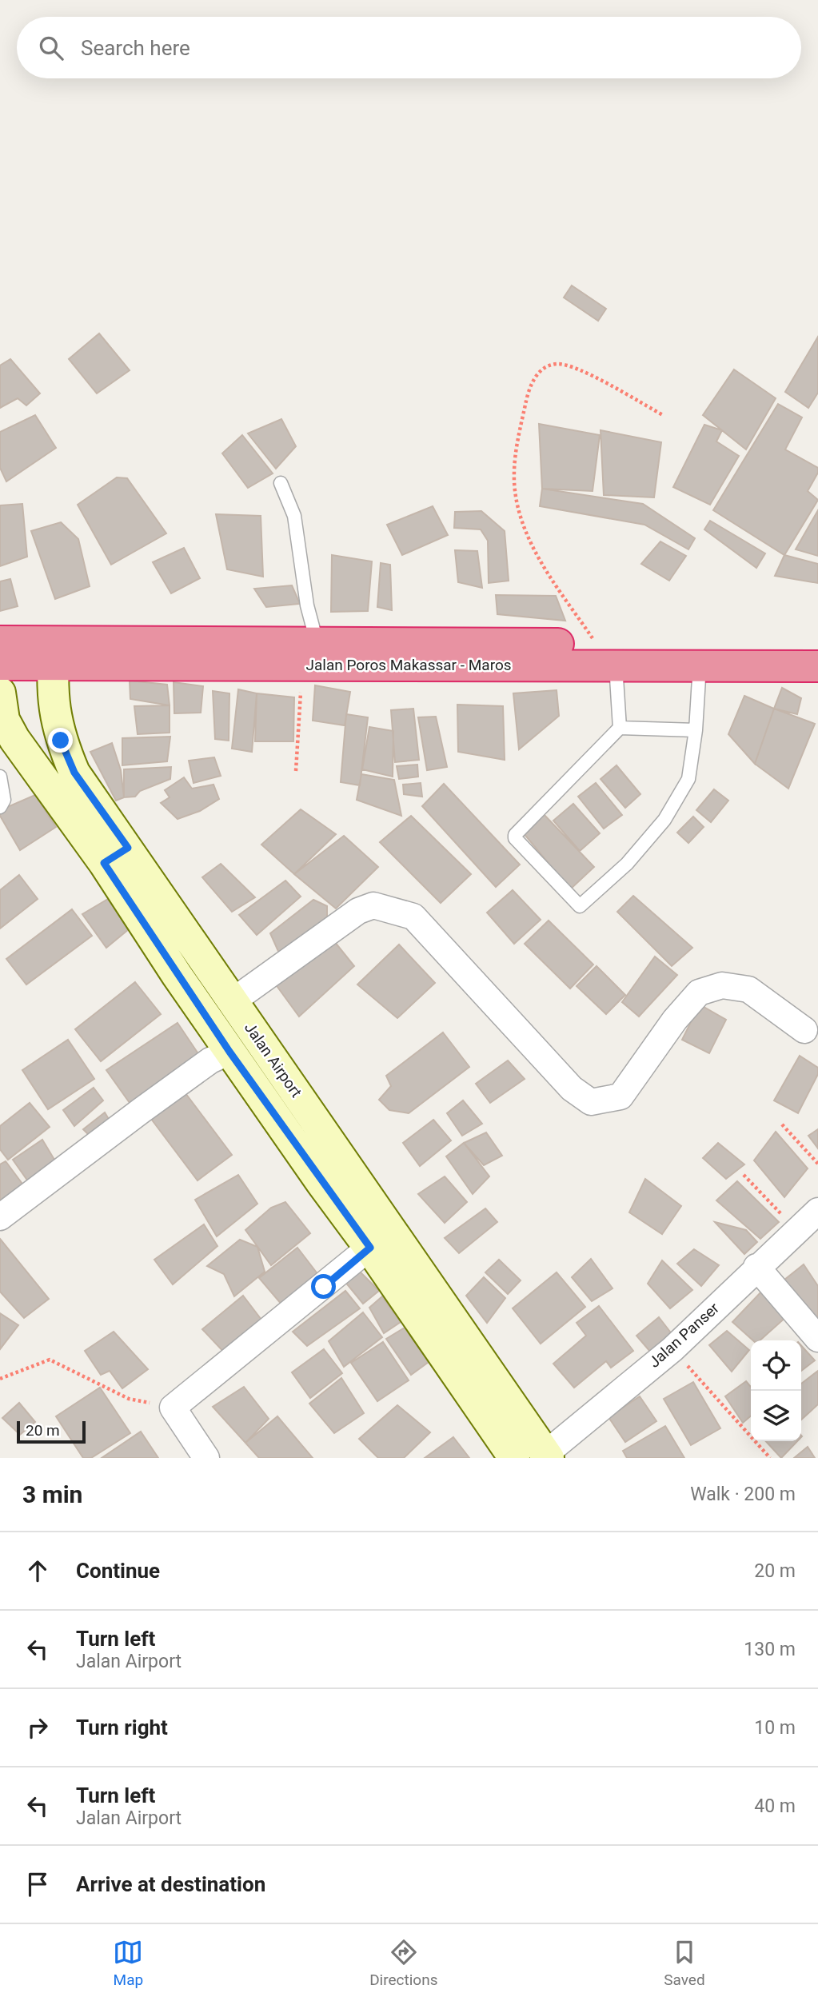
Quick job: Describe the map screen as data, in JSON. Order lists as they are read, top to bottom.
{
  "streets": {
    "highway": ["Jalan Poros Makassar - Maros"],
    "street": ["Jalan Airport", "Jalan Panser"]
  },
  "crossings": [
    ["Jalan Poros Makassar - Maros", "Jalan Airport"],
    ["Jalan Airport", "Jalan Panser"]
  ],
  "scale_bar": "20 m",
  "page": {
    "search": "Search here",
    "scale": "20 m",
    "heading": ["3 min", "Walk · 200 m"],
    "list": [
      ["Continue", "20 m"],
      ["Turn left", "Jalan Airport", "130 m"],
      ["Turn right", "10 m"],
      ["Turn left", "Jalan Airport", "40 m"],
      "Arrive at destination"
    ],
    "nav": ["Map", "Directions", "Saved"]
  }
}
